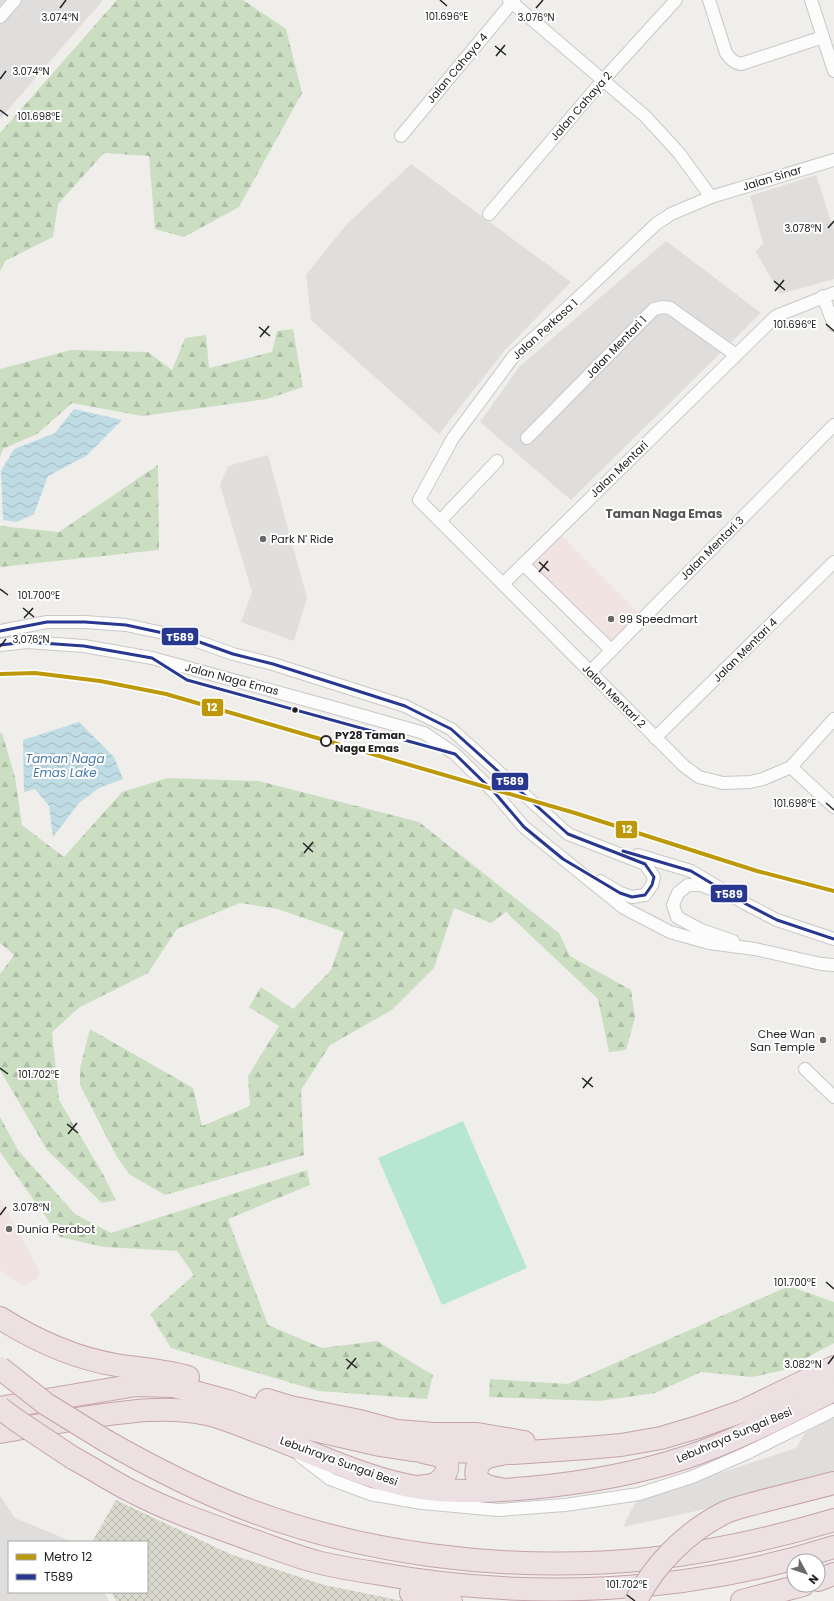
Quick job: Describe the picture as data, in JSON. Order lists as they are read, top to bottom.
{
  "streets": {
    "highway": ["Lebuhraya Sungai Besi"],
    "street": [
      "Jalan Cahaya 4",
      "Jalan Cahaya 2",
      "Jalan Sinar",
      "Jalan Perkasa 1",
      "Jalan Mentari 1",
      "Jalan Mentari",
      "Jalan Mentari 3",
      "Jalan Mentari 4",
      "Jalan Naga Emas",
      "Jalan Mentari 2"
    ]
  },
  "crossings": [
    ["Jalan Sinar", "Jalan Perkasa 1"],
    ["Jalan Perkasa 1", "Jalan Mentari 2"],
    ["Jalan Mentari 1", "Jalan Mentari"],
    ["Jalan Mentari", "Jalan Mentari 2"],
    ["Jalan Mentari 3", "Jalan Mentari 2"],
    ["Jalan Mentari 4", "Jalan Mentari 2"]
  ],
  "districts": ["Taman Naga Emas"],
  "water": ["Taman Naga Emas Lake"],
  "places": [
    "Park N' Ride",
    "99 Speedmart",
    "PY28 Taman Naga Emas",
    "Chee Wan San Temple",
    "Dunia Perabot"
  ],
  "lines": ["transit line T589", "metro line 12"],
  "legend": ["Metro 12", "T589"],
  "north": "bottom right",
  "coordinates": [
    "101.696°E",
    "3.074°N",
    "3.076°N",
    "101.698°E",
    "3.078°N",
    "101.700°E",
    "101.702°E",
    "3.082°N"
  ]
}
